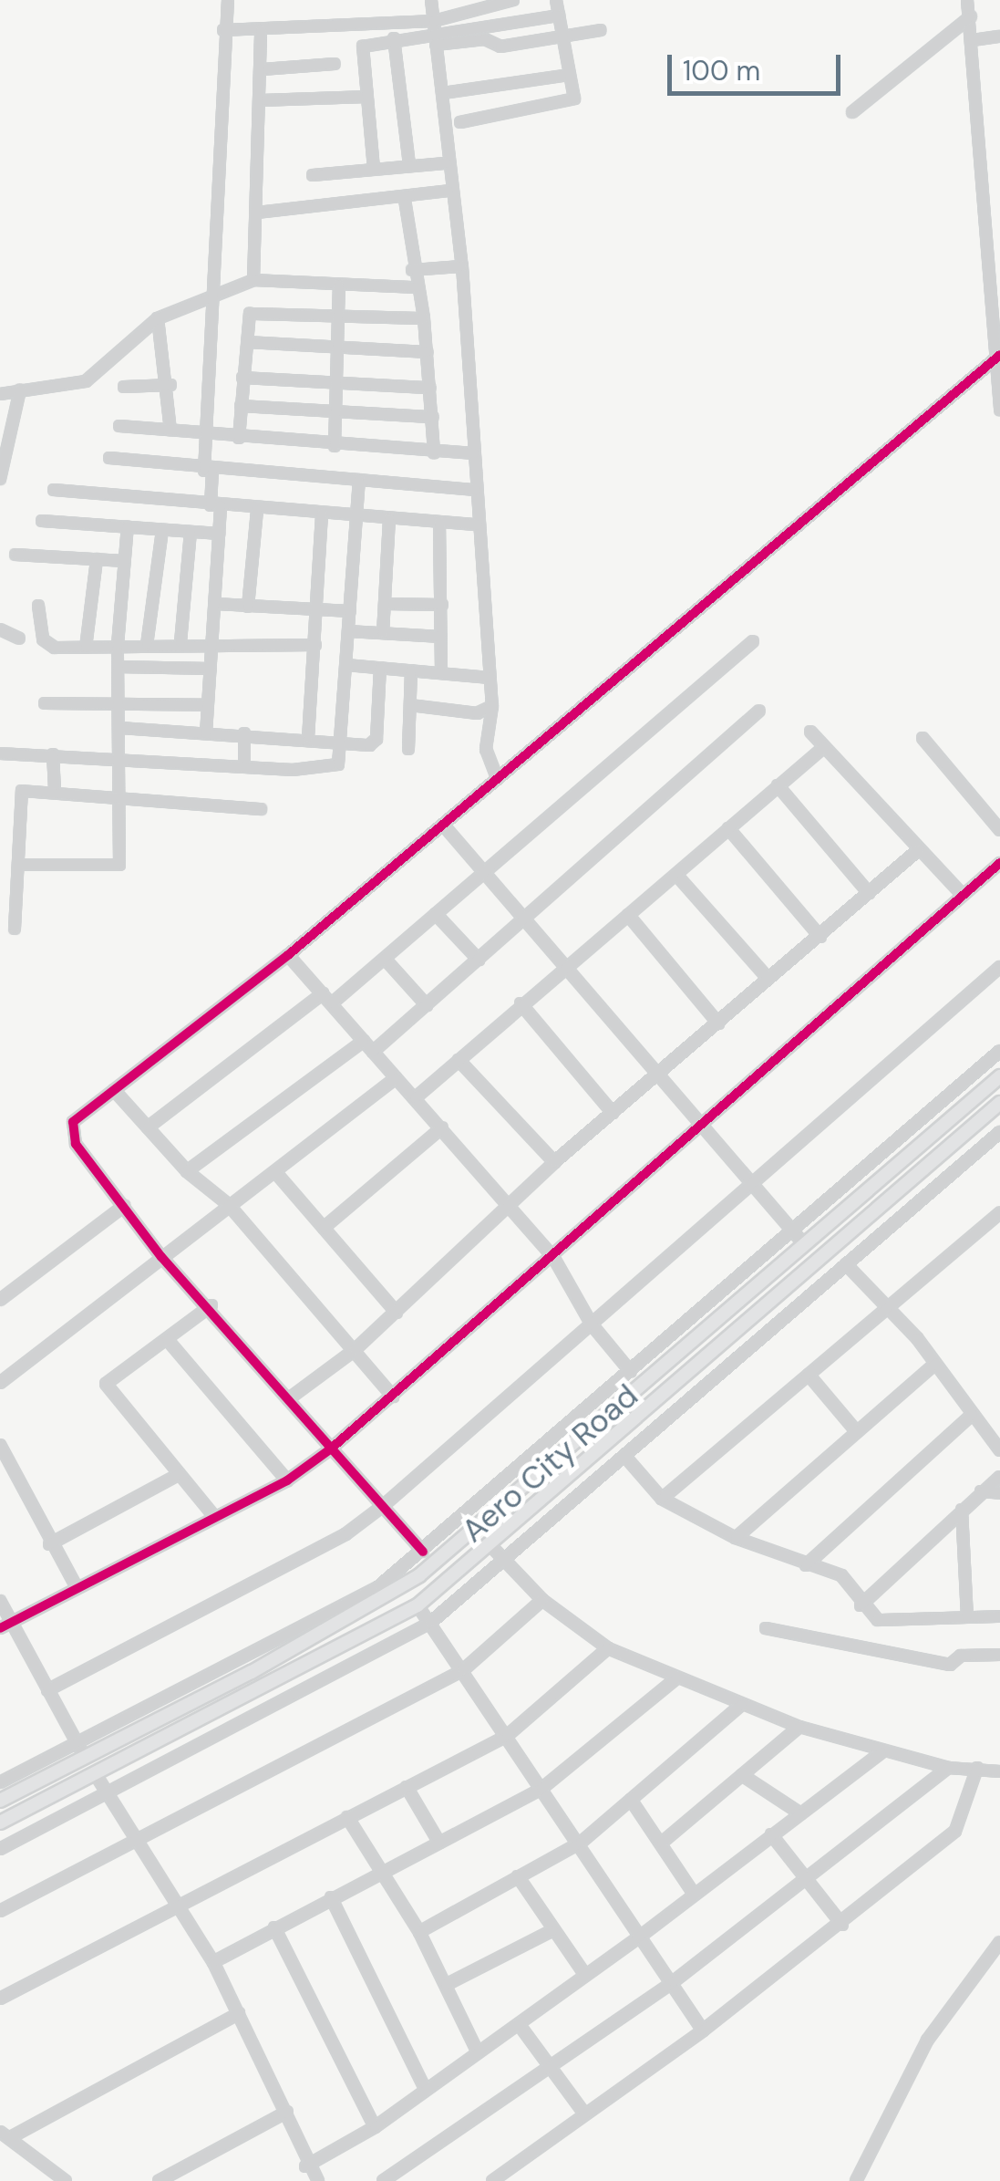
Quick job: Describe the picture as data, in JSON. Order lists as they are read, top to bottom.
{
  "streets": {
    "street": ["Aero City Road"]
  },
  "scale_bar": "100 m"
}
